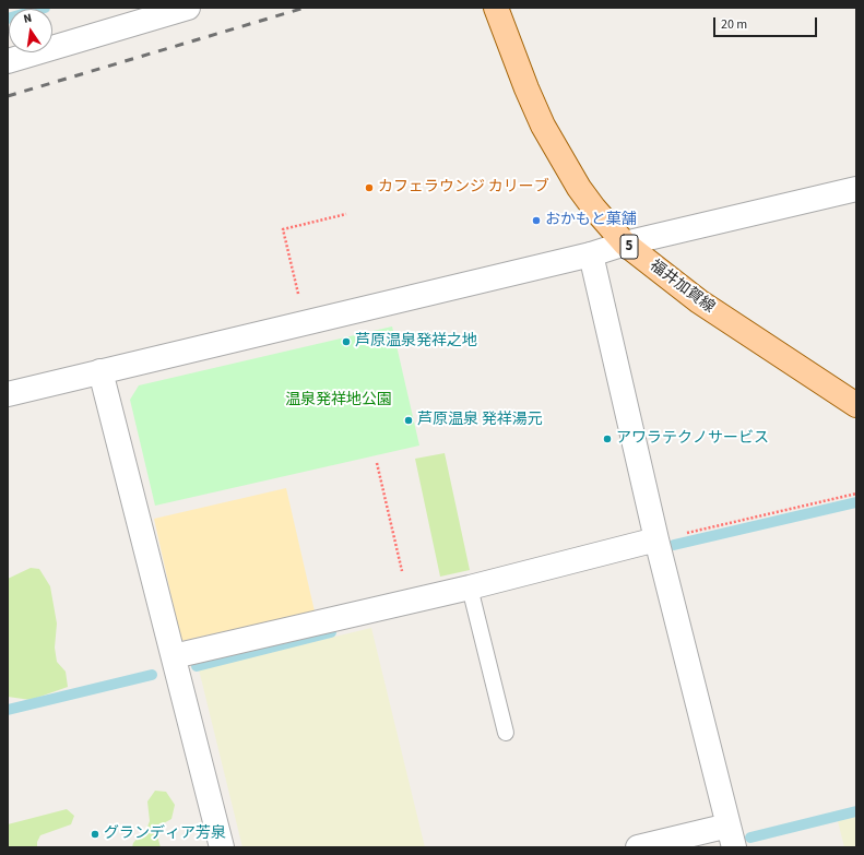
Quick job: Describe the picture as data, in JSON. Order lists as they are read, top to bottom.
{
  "streets": {
    "main road": ["5", "福井加賀線"]
  },
  "parks": ["温泉発祥地公園"],
  "places": [
    "カフェラウンジ カリーブ",
    "おかもと菓舗",
    "芦原温泉発祥之地",
    "芦原温泉 発祥湯元",
    "アワラテクノサービス",
    "グランディア芳泉"
  ],
  "scale_bar": "20 m",
  "north": "top"
}
